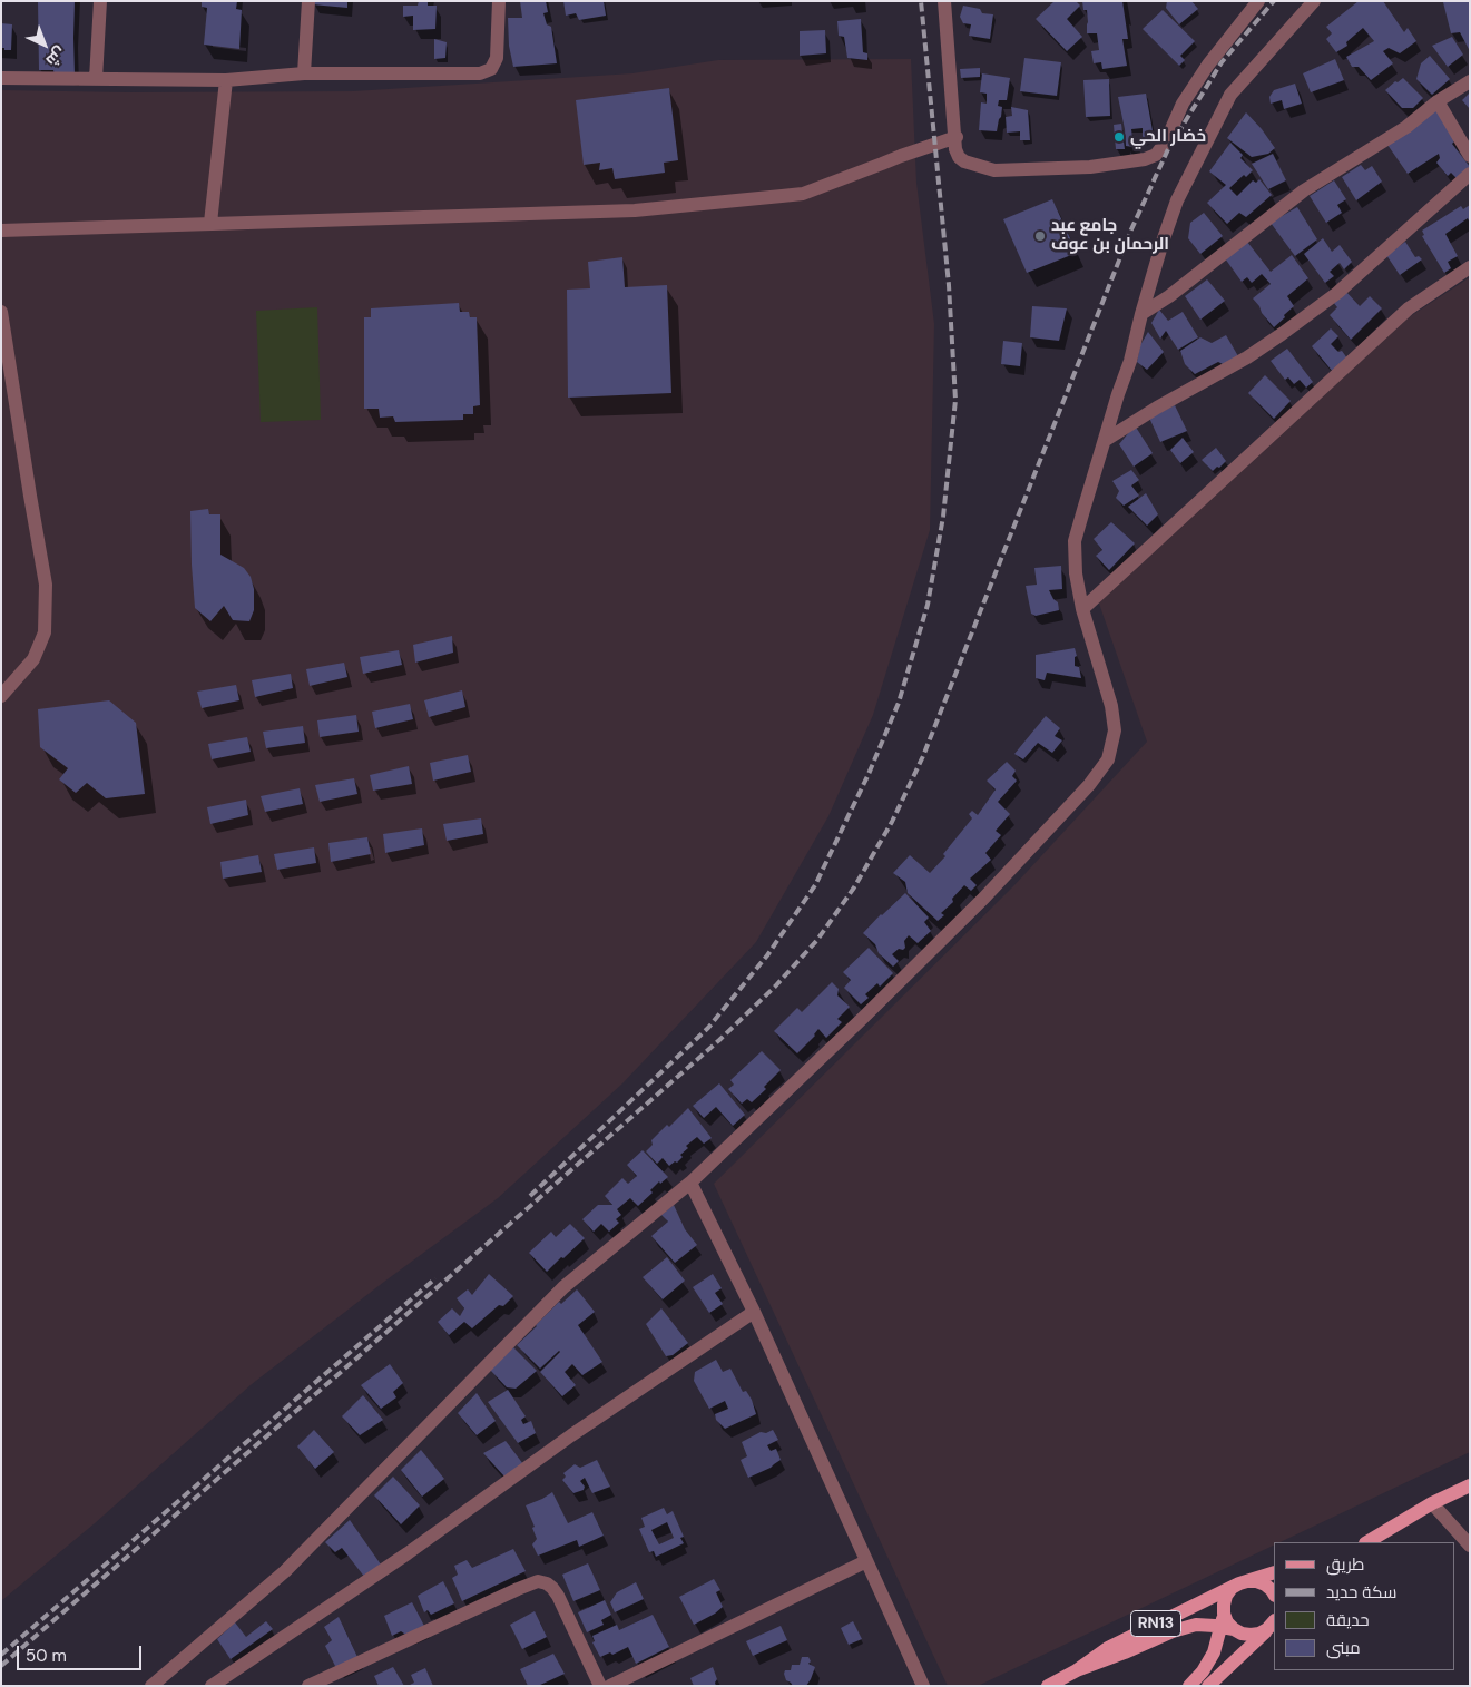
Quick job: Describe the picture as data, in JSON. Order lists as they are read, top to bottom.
{
  "streets": {
    "main road": ["RN13"]
  },
  "places": ["خضار الحي", "جامع عبد الرحمان بن عوف"],
  "legend": [
    "طريق",
    "سكة حديد",
    "حديقة",
    "مبنى"
  ],
  "scale_bar": "50 m",
  "north": "bottom right"
}
